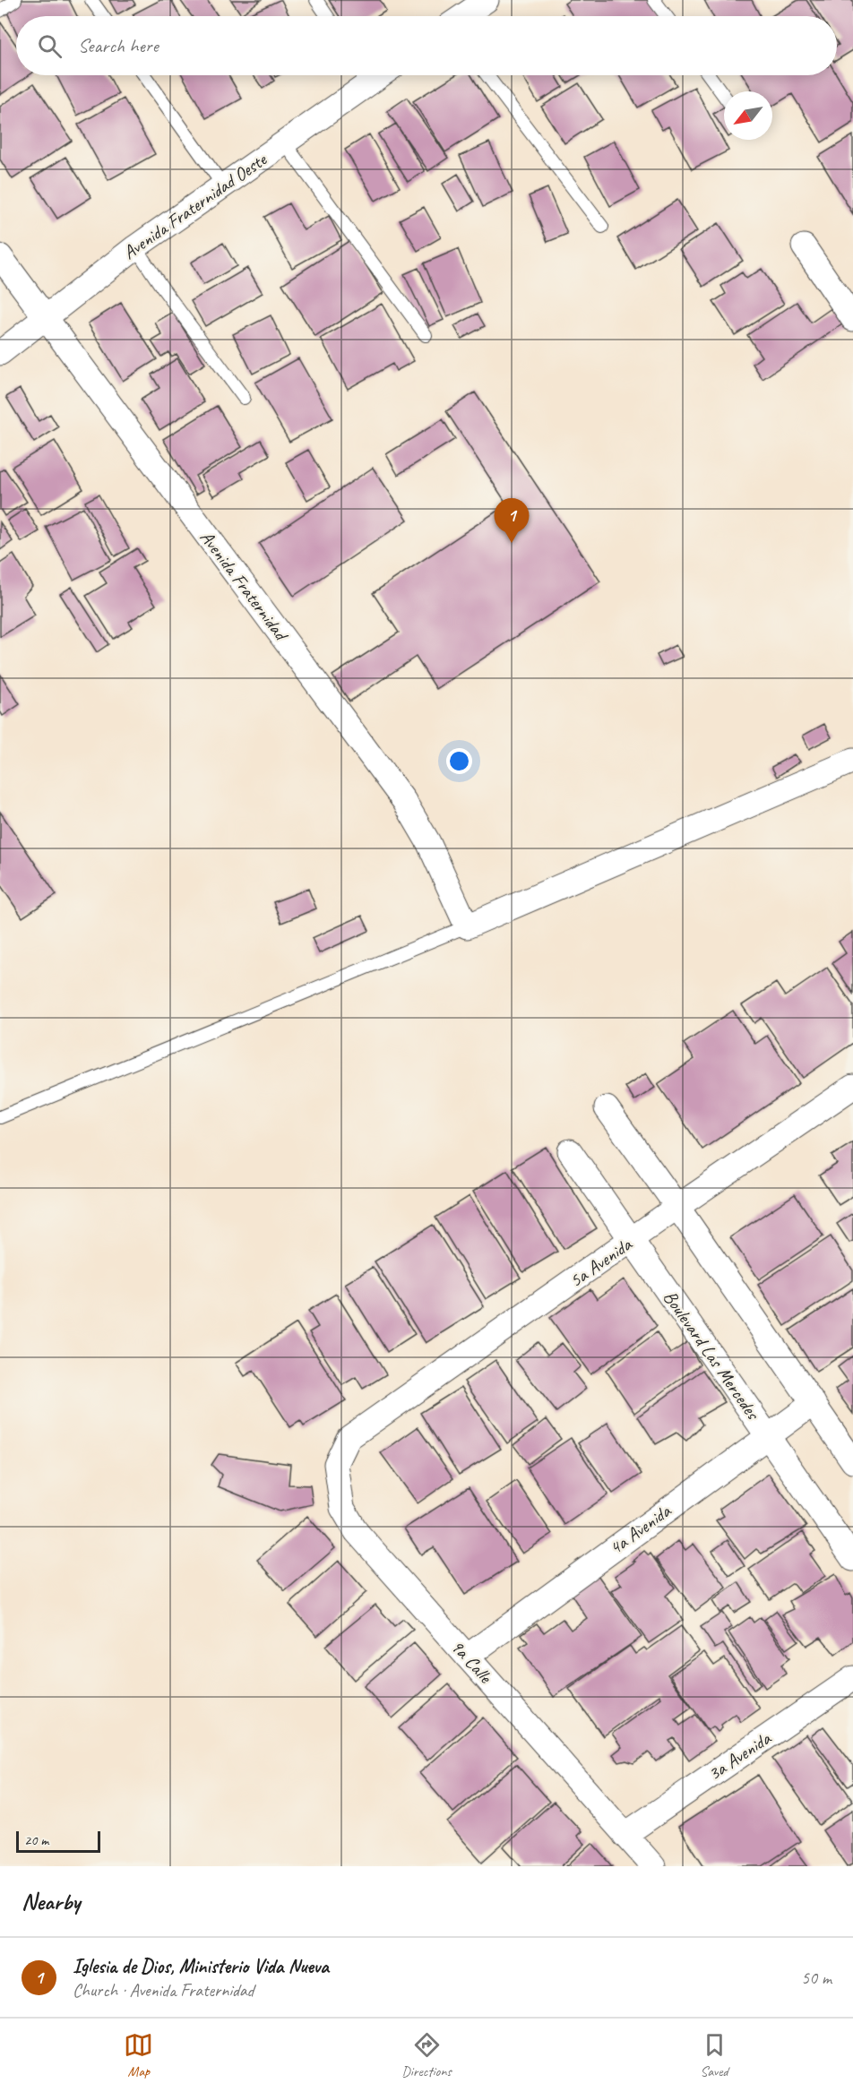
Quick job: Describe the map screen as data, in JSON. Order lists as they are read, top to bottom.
{
  "streets": {
    "street": [
      "Avenida Fraternidad Oeste",
      "Avenida Fraternidad",
      "5a Avenida",
      "Boulevard Las Mercedes",
      "4a Avenida",
      "9a Calle",
      "3a Avenida"
    ]
  },
  "crossings": [
    ["Avenida Fraternidad Oeste", "Avenida Fraternidad"],
    ["5a Avenida", "Boulevard Las Mercedes"],
    ["5a Avenida", "9a Calle"],
    ["Boulevard Las Mercedes", "4a Avenida"],
    ["4a Avenida", "9a Calle"],
    ["9a Calle", "3a Avenida"]
  ],
  "scale_bar": "20 m",
  "north": "bottom left",
  "page": {
    "search": "Search here",
    "pins": "1",
    "scale": "20 m",
    "heading": "Nearby",
    "list": [
      {
        "mark": "1",
        "name": "Iglesia de Dios, Ministerio Vida Nueva",
        "note": "Church · Avenida Fraternidad",
        "value": "50 m"
      }
    ],
    "nav": ["Map", "Directions", "Saved"]
  }
}
